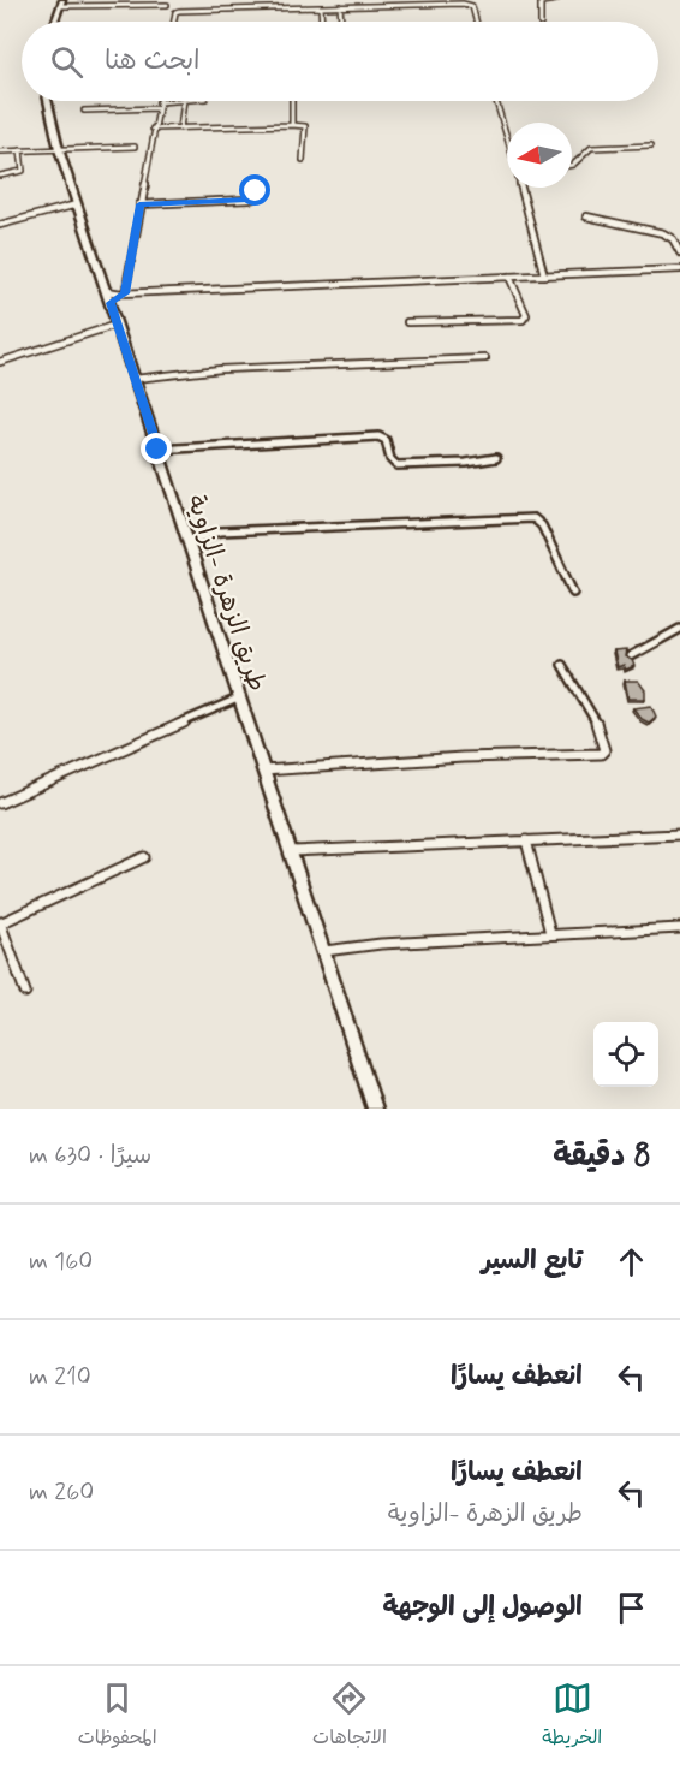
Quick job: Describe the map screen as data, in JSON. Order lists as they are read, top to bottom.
{
  "streets": {
    "main road": ["طريق الزهرة -الزاوية"]
  },
  "north": "left",
  "page": {
    "search": "ابحث هنا",
    "heading": ["8 دقيقة", "سيرًا · 630 m"],
    "list": [
      ["تابع السير", "160 m"],
      ["انعطف يسارًا", "210 m"],
      ["انعطف يسارًا", "طريق الزهرة -الزاوية", "260 m"],
      "الوصول إلى الوجهة"
    ],
    "nav": ["الخريطة", "الاتجاهات", "المحفوظات"]
  }
}
